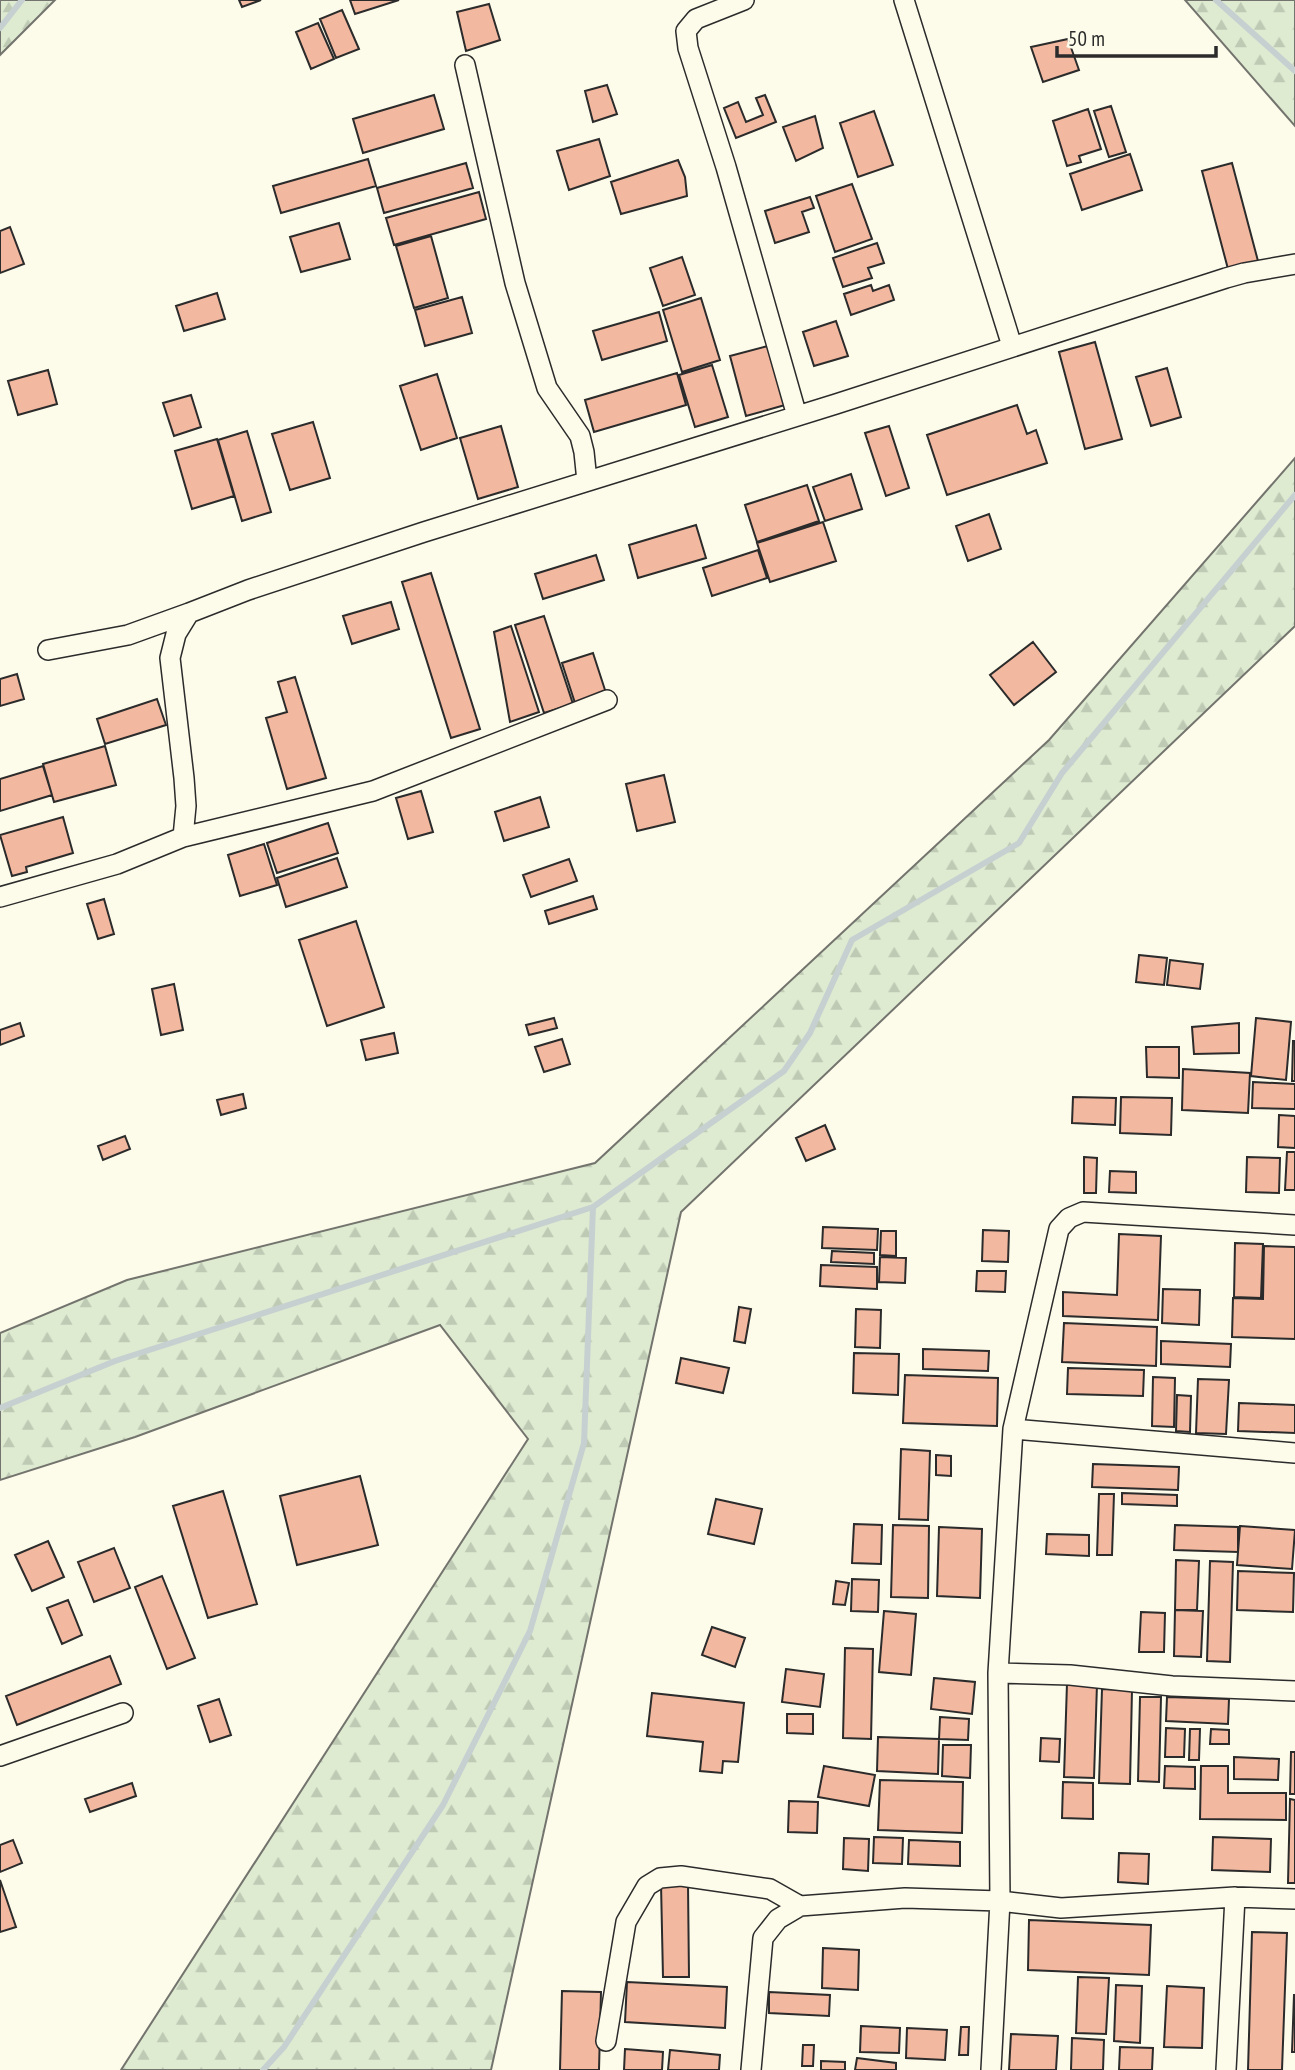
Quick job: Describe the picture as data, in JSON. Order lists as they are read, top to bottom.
{
  "scale_bar": "50 m"
}
